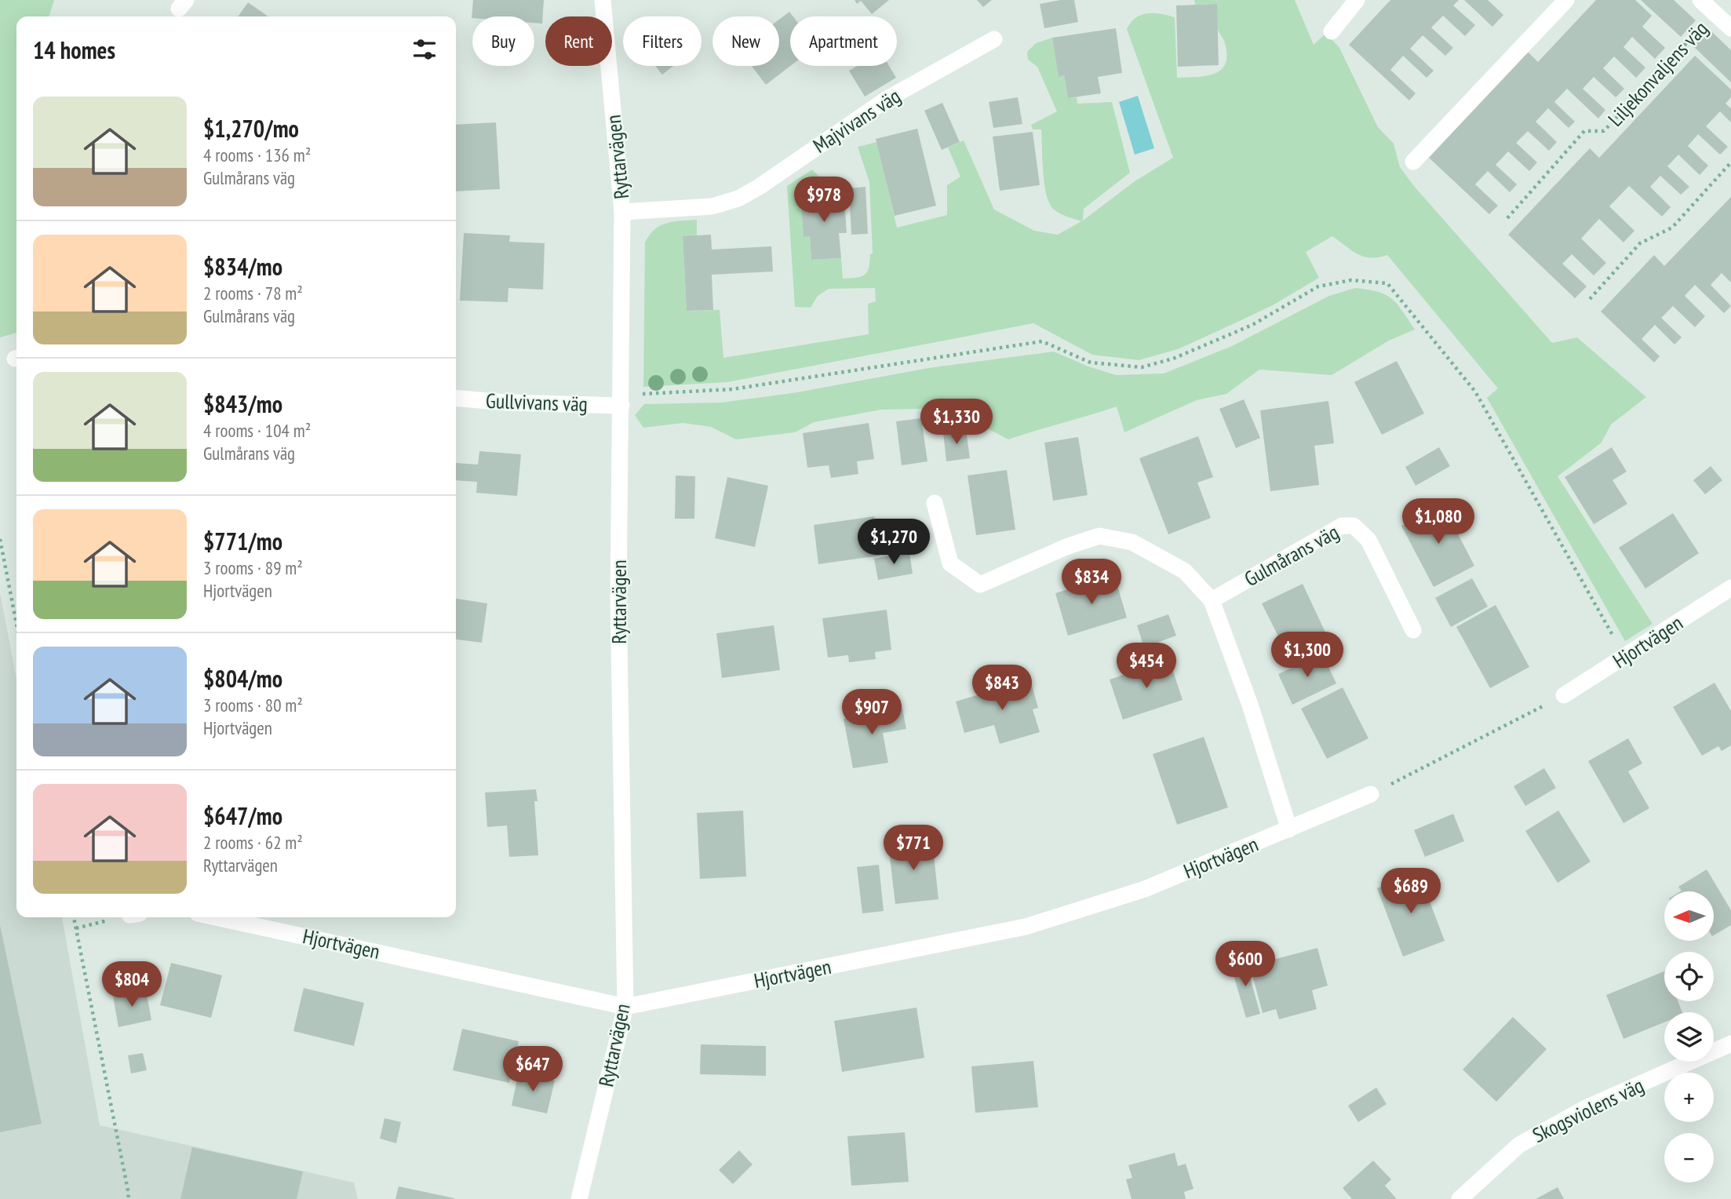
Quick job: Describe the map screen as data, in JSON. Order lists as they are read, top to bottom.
{
  "streets": {
    "street": [
      "Liljekonvaljens väg",
      "Majvivans väg",
      "Ryttarvägen",
      "Gullvivans väg",
      "Gulmårans väg",
      "Hjortvägen",
      "Skogsviolens väg"
    ]
  },
  "crossings": [
    ["Majvivans väg", "Ryttarvägen"],
    ["Ryttarvägen", "Gullvivans väg"],
    ["Ryttarvägen", "Hjortvägen"]
  ],
  "north": "left",
  "page": {
    "chip": [
      "Buy",
      "Rent",
      "Filters",
      "New",
      "Apartment"
    ],
    "heading": "14 homes",
    "list": [
      {
        "name": "$1,270/mo",
        "note": "4 rooms · 136 m² · Gulmårans väg"
      },
      {
        "name": "$834/mo",
        "note": "2 rooms · 78 m² · Gulmårans väg"
      },
      {
        "name": "$843/mo",
        "note": "4 rooms · 104 m² · Gulmårans väg"
      },
      {
        "name": "$771/mo",
        "note": "3 rooms · 89 m² · Hjortvägen"
      },
      {
        "name": "$804/mo",
        "note": "3 rooms · 80 m² · Hjortvägen"
      },
      {
        "name": "$647/mo",
        "note": "2 rooms · 62 m² · Ryttarvägen"
      }
    ],
    "price": [
      "$978",
      "$1,330",
      "$1,080",
      "$1,270",
      "$834",
      "$1,300",
      "$454",
      "$843",
      "$907",
      "$771",
      "$689",
      "$600",
      "$804",
      "$647"
    ],
    "map_buttons": ["+", "−"]
  }
}
